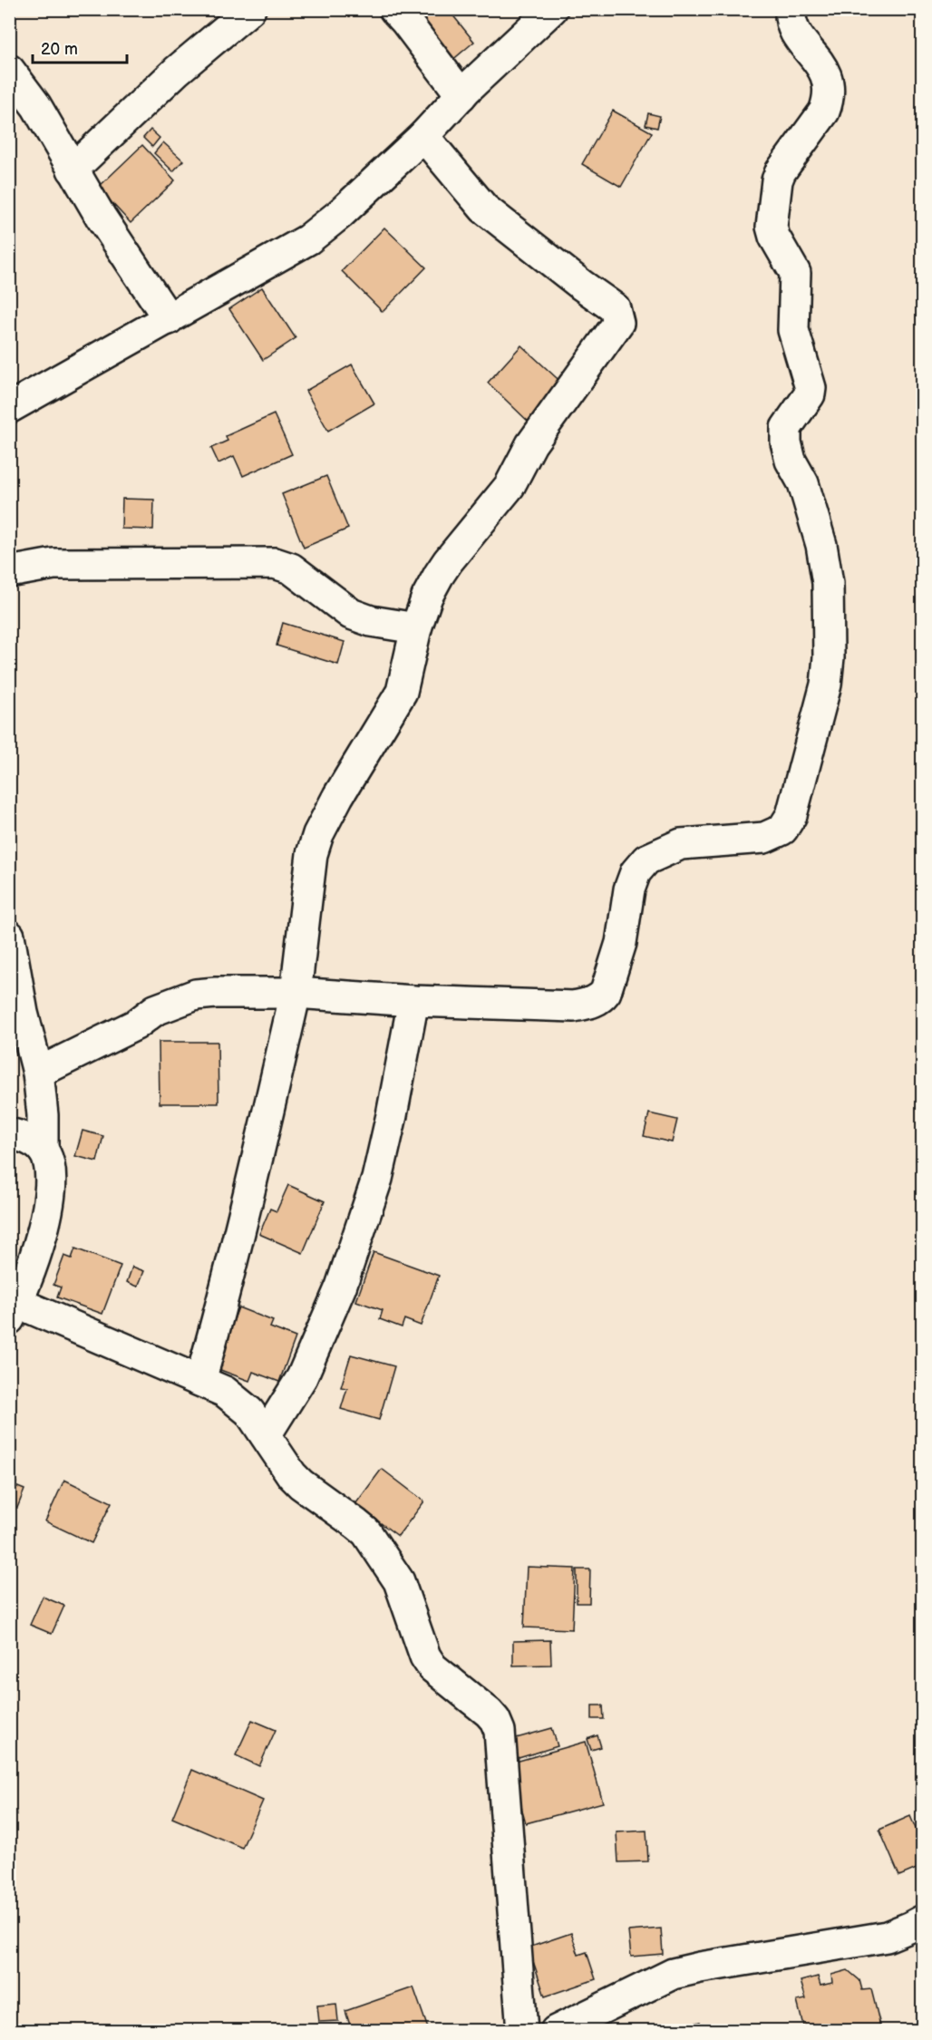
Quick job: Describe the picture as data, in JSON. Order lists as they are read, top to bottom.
{
  "scale_bar": "20 m"
}
